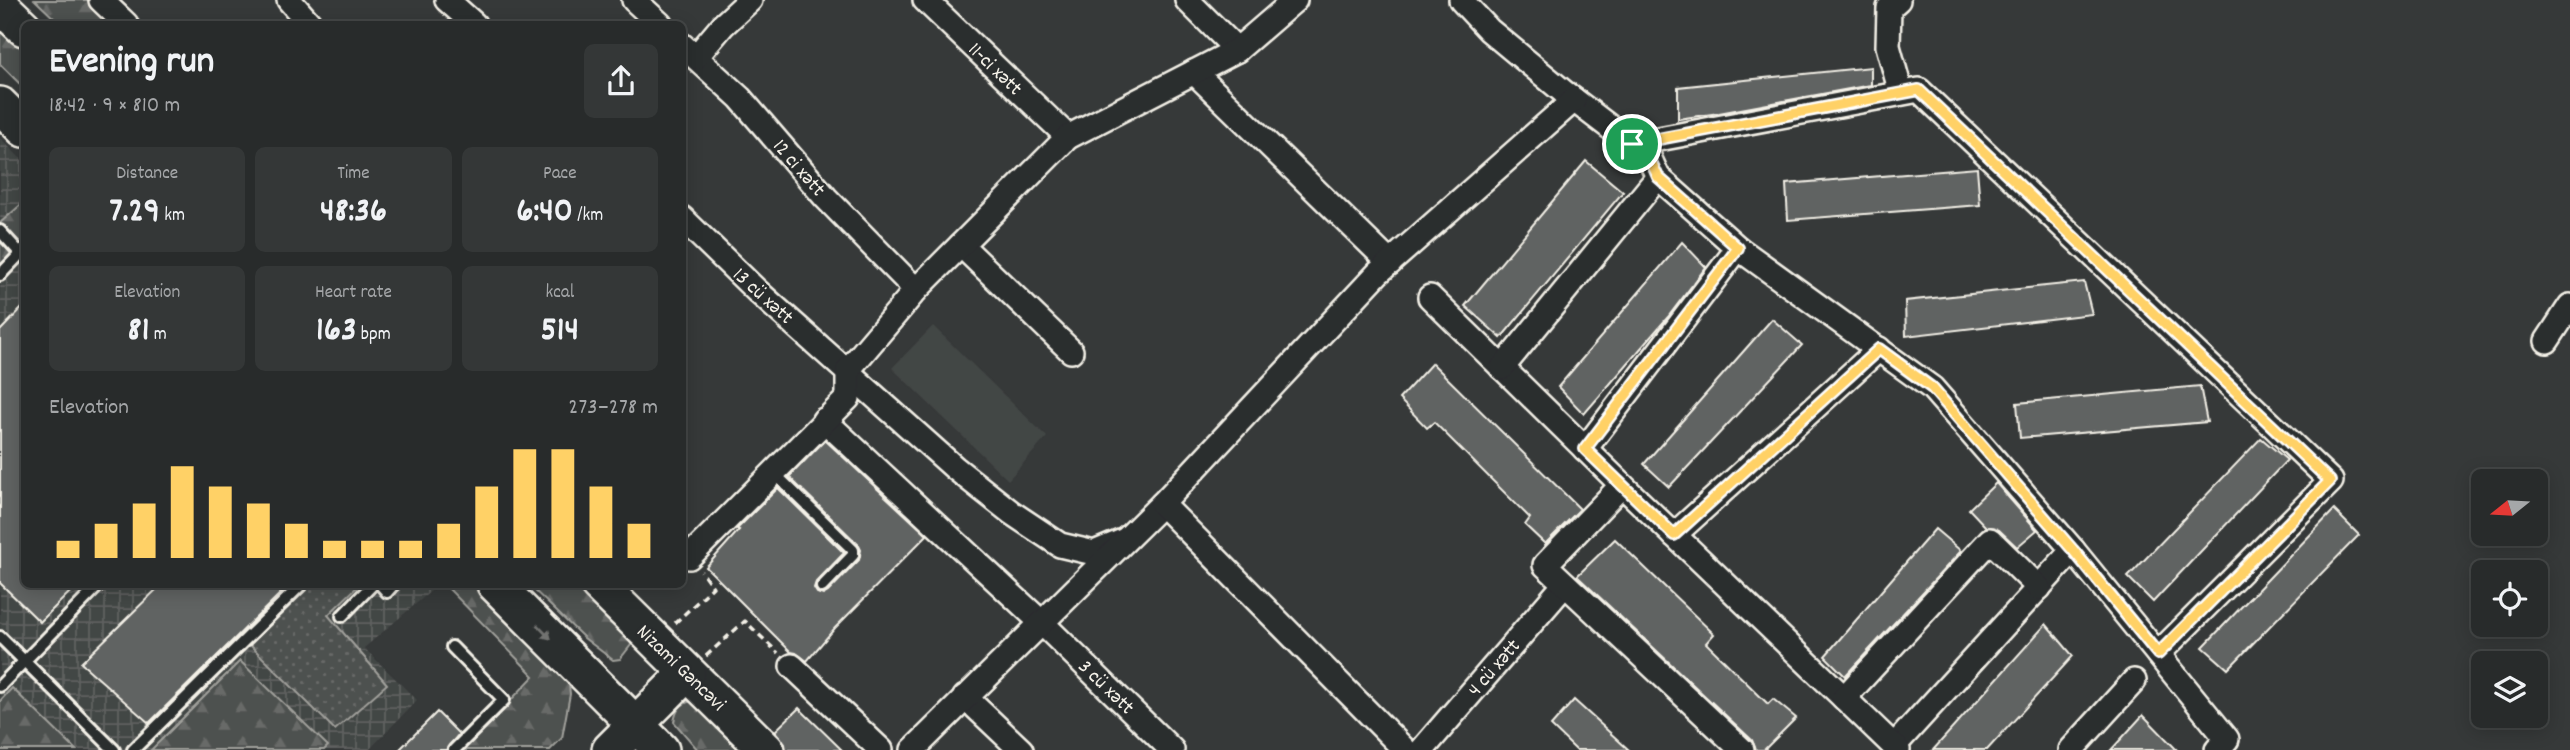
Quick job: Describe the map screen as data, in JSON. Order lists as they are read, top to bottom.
{
  "streets": {
    "main road": ["Nizami Gəncəvi"],
    "street": [
      "11-ci xətt",
      "12 ci xətt",
      "13 cü xətt",
      "4 cü xətt",
      "3 cü xətt"
    ]
  },
  "north": "left",
  "page": {
    "heading": ["Evening run", "18:42 · 9 × 810 m"],
    "stats": [
      ["Distance", "7.29 km"],
      ["Time", "48:36"],
      ["Pace", "6:40 /km"],
      ["Elevation", "81 m"],
      ["Heart rate", "163 bpm"],
      ["kcal", "514"]
    ],
    "chart": ["Elevation", "273–278 m"]
  }
}
